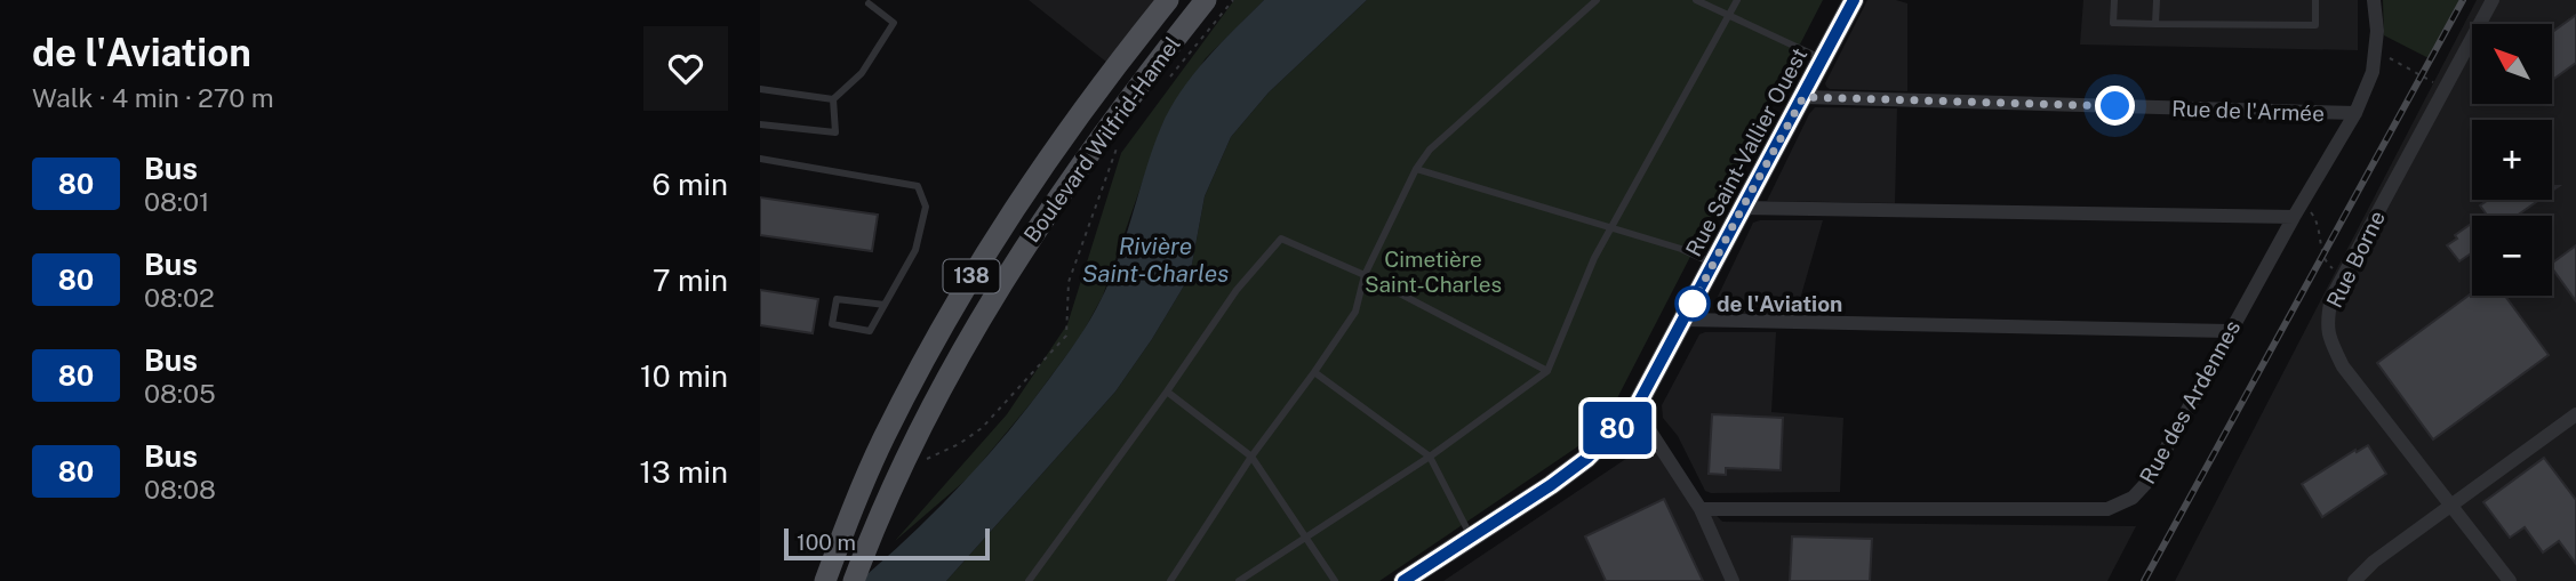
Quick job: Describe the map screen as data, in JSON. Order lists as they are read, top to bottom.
{
  "streets": {
    "main road": ["Boulevard Wilfrid-Hamel", "138"],
    "street": [
      "Rue de l'Armée",
      "Rue Saint-Vallier Ouest",
      "Rue Borne",
      "Rue des Ardennes"
    ]
  },
  "crossings": [
    ["Rue de l'Armée", "Rue Saint-Vallier Ouest"],
    ["Rue de l'Armée", "Rue des Ardennes"]
  ],
  "water": ["Rivière Saint-Charles"],
  "parks": ["Cimetière Saint-Charles"],
  "places": ["de l'Aviation"],
  "lines": ["bus line 80"],
  "scale_bar": "100 m",
  "north": "top left",
  "page": {
    "heading": ["de l'Aviation", "Walk · 4 min · 270 m"],
    "on_map": "80",
    "map_buttons": ["+", "−"],
    "list": [
      {
        "mark": "80",
        "name": "Bus",
        "note": "08:01",
        "value": "6 min"
      },
      {
        "mark": "80",
        "name": "Bus",
        "note": "08:02",
        "value": "7 min"
      },
      {
        "mark": "80",
        "name": "Bus",
        "note": "08:05",
        "value": "10 min"
      },
      {
        "mark": "80",
        "name": "Bus",
        "note": "08:08",
        "value": "13 min"
      }
    ],
    "scale": "100 m"
  }
}
